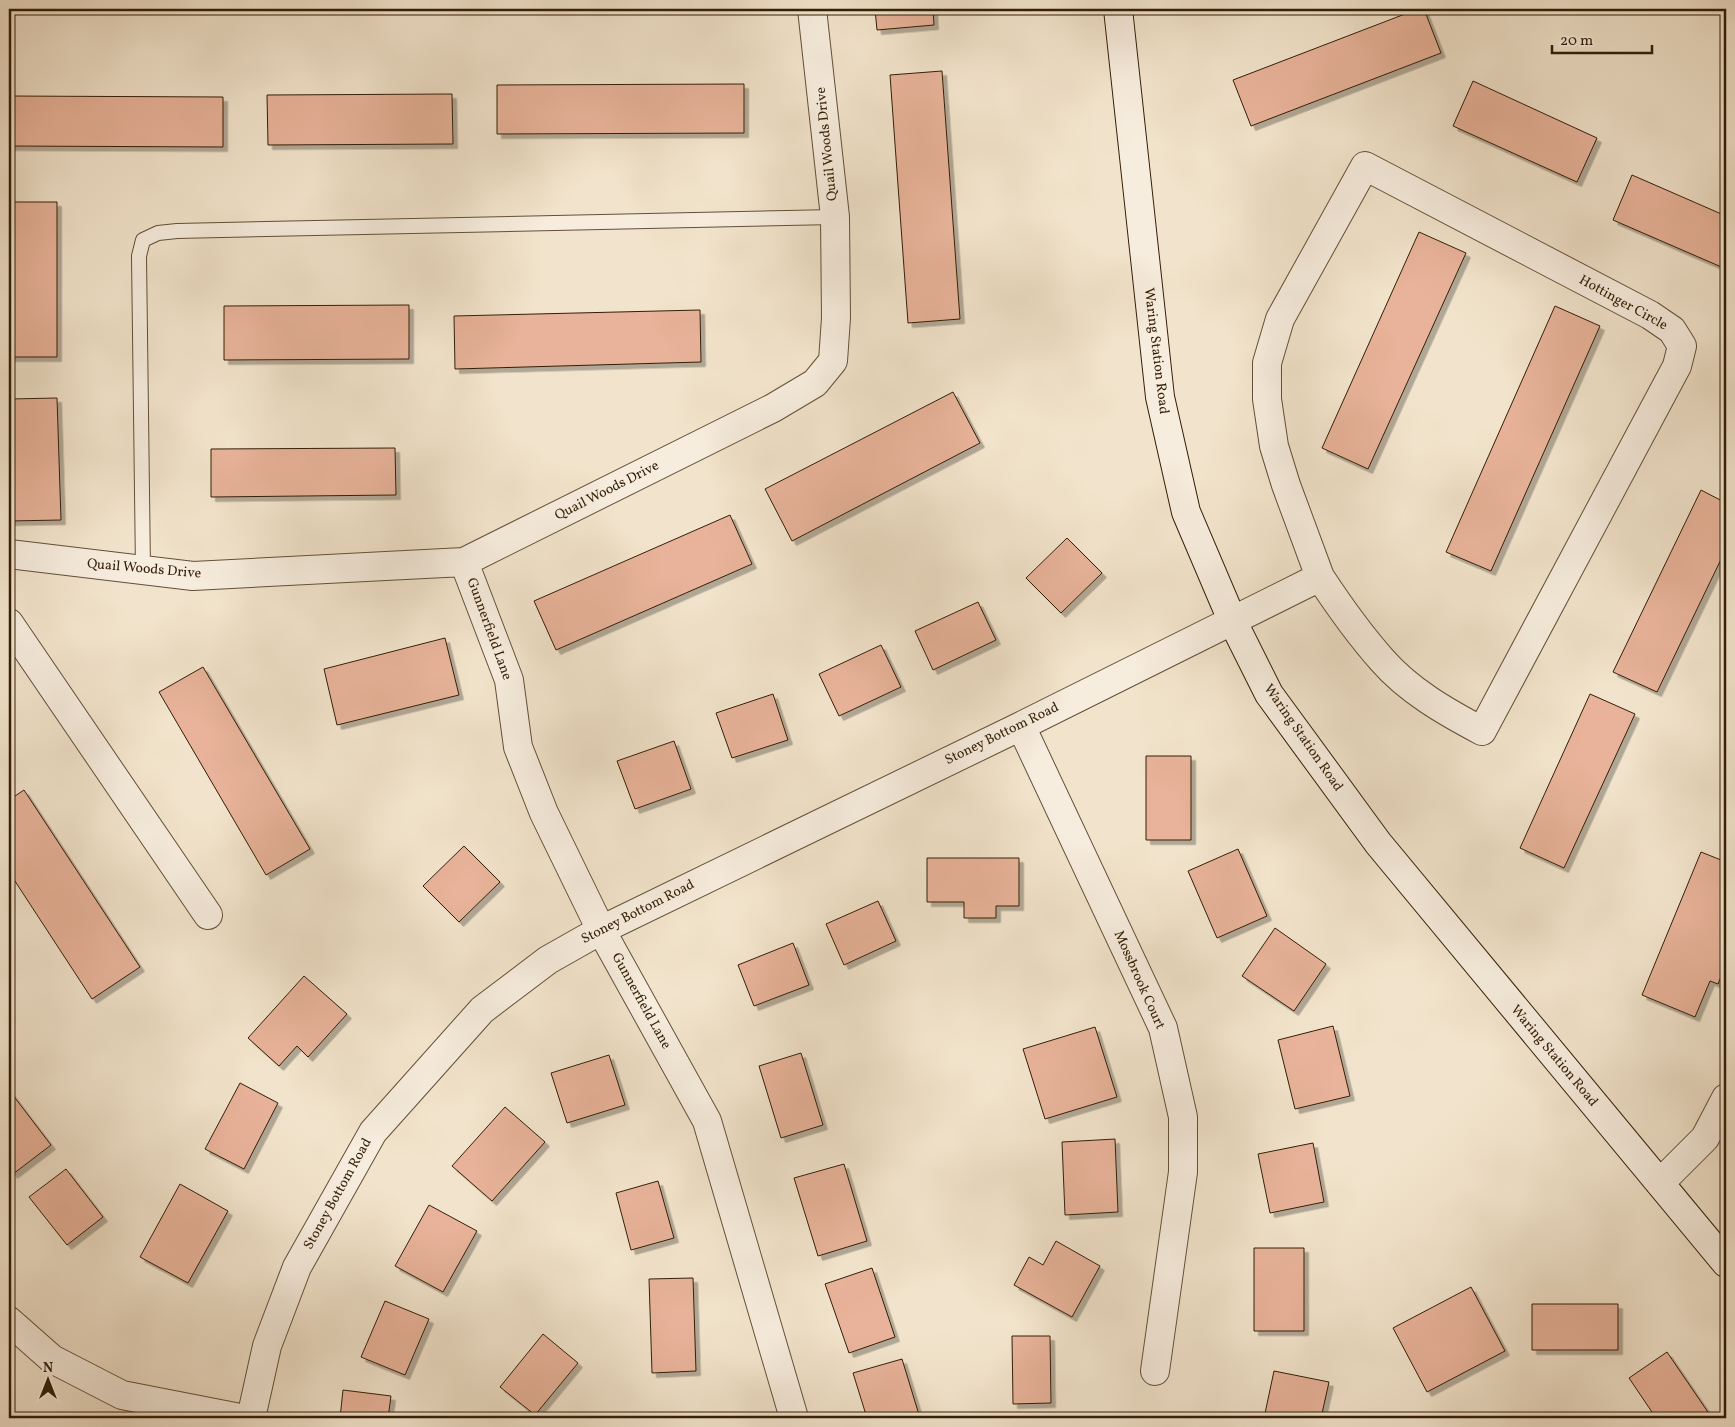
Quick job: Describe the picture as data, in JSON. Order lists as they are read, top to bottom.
{
  "streets": {
    "street": [
      "Quail Woods Drive",
      "Hottinger Circle",
      "Waring Station Road",
      "Gunnerfield Lane",
      "Stoney Bottom Road",
      "Mossbrook Court"
    ]
  },
  "crossings": [
    ["Quail Woods Drive", "Gunnerfield Lane"],
    ["Waring Station Road", "Stoney Bottom Road"],
    ["Gunnerfield Lane", "Stoney Bottom Road"],
    ["Stoney Bottom Road", "Mossbrook Court"]
  ],
  "scale_bar": "20 m",
  "north": "top"
}
